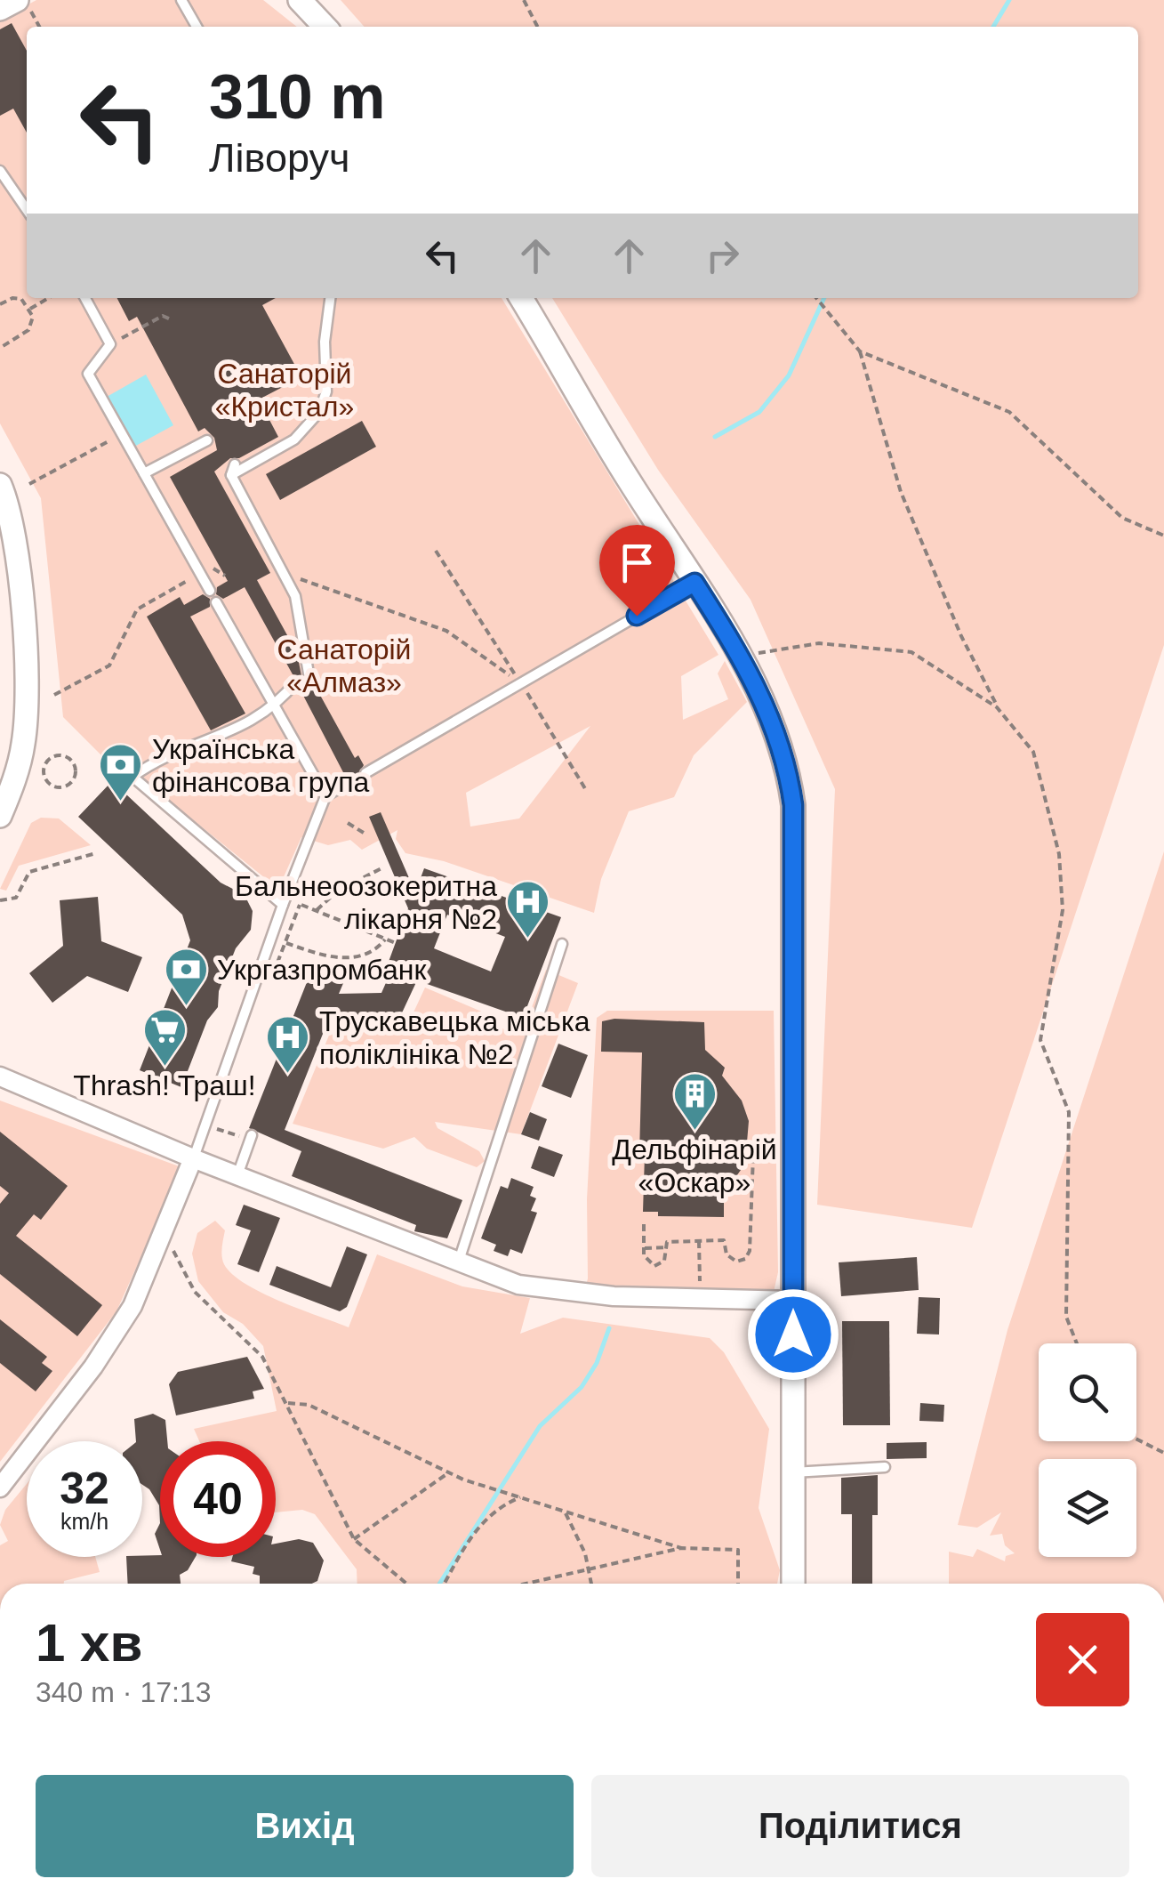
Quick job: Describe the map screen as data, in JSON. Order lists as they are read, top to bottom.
{
  "parks": ["Санаторій «Кристал»", "Санаторій «Алмаз»"],
  "places": {
    "bank": ["Українська фінансова група", "Укргазпромбанк"],
    "hospital": ["Бальнеоозокеритна лікарня №2", "Трускавецька міська поліклініка №2"],
    "supermarket": ["Thrash! Траш!"],
    "building": ["Дельфінарій «Оскар»"]
  },
  "page": {
    "turn": ["310 m", "Ліворуч"],
    "speed": "32 km/h",
    "limit": "40",
    "heading": ["1 хв", "340 m · 17:13"],
    "buttons": ["Вихід", "Поділитися"]
  }
}
